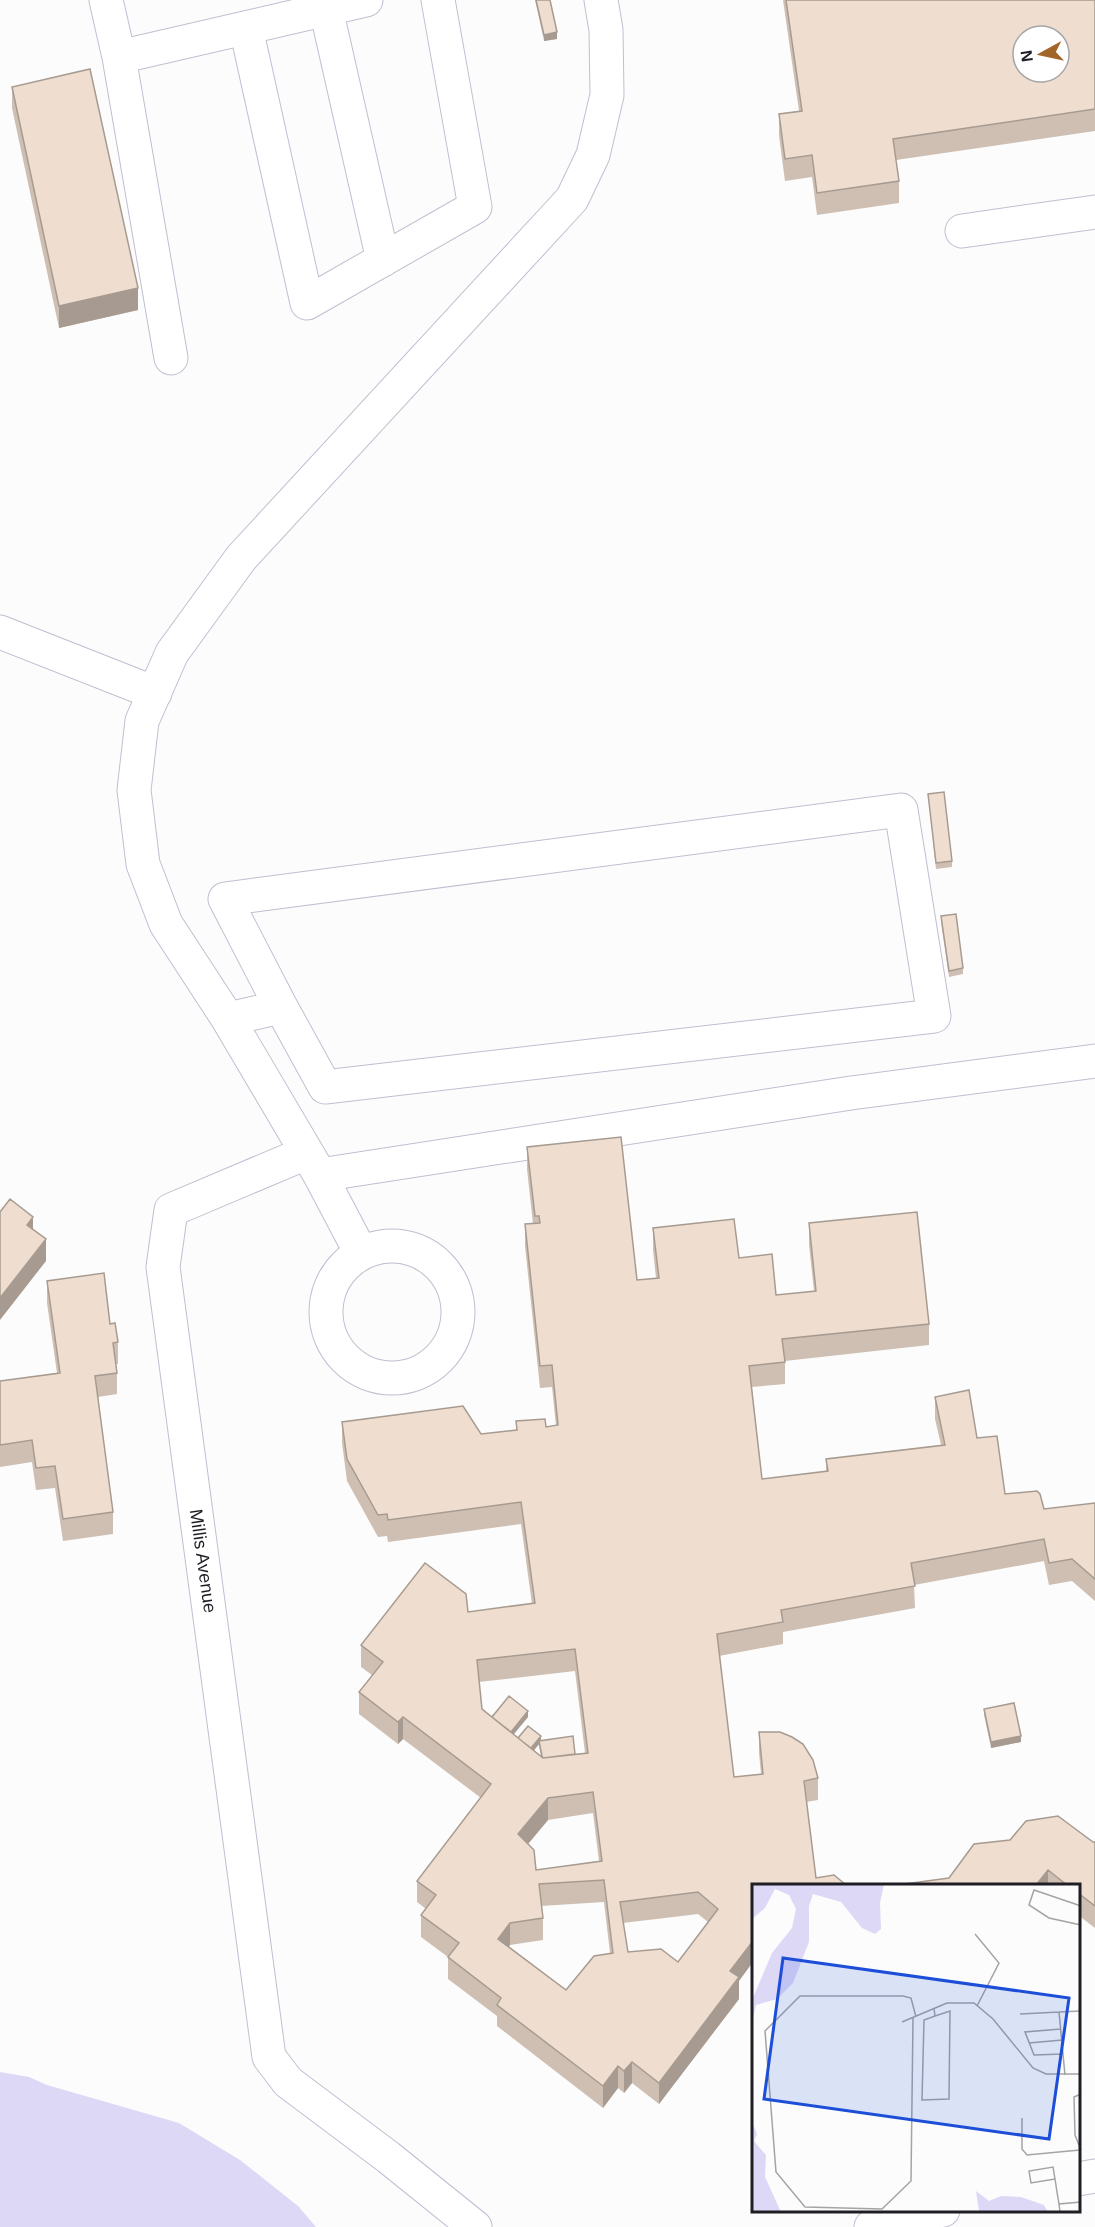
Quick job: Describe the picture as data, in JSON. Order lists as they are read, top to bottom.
{
  "streets": {
    "street": ["Millis Avenue"]
  },
  "north": "left"
}
